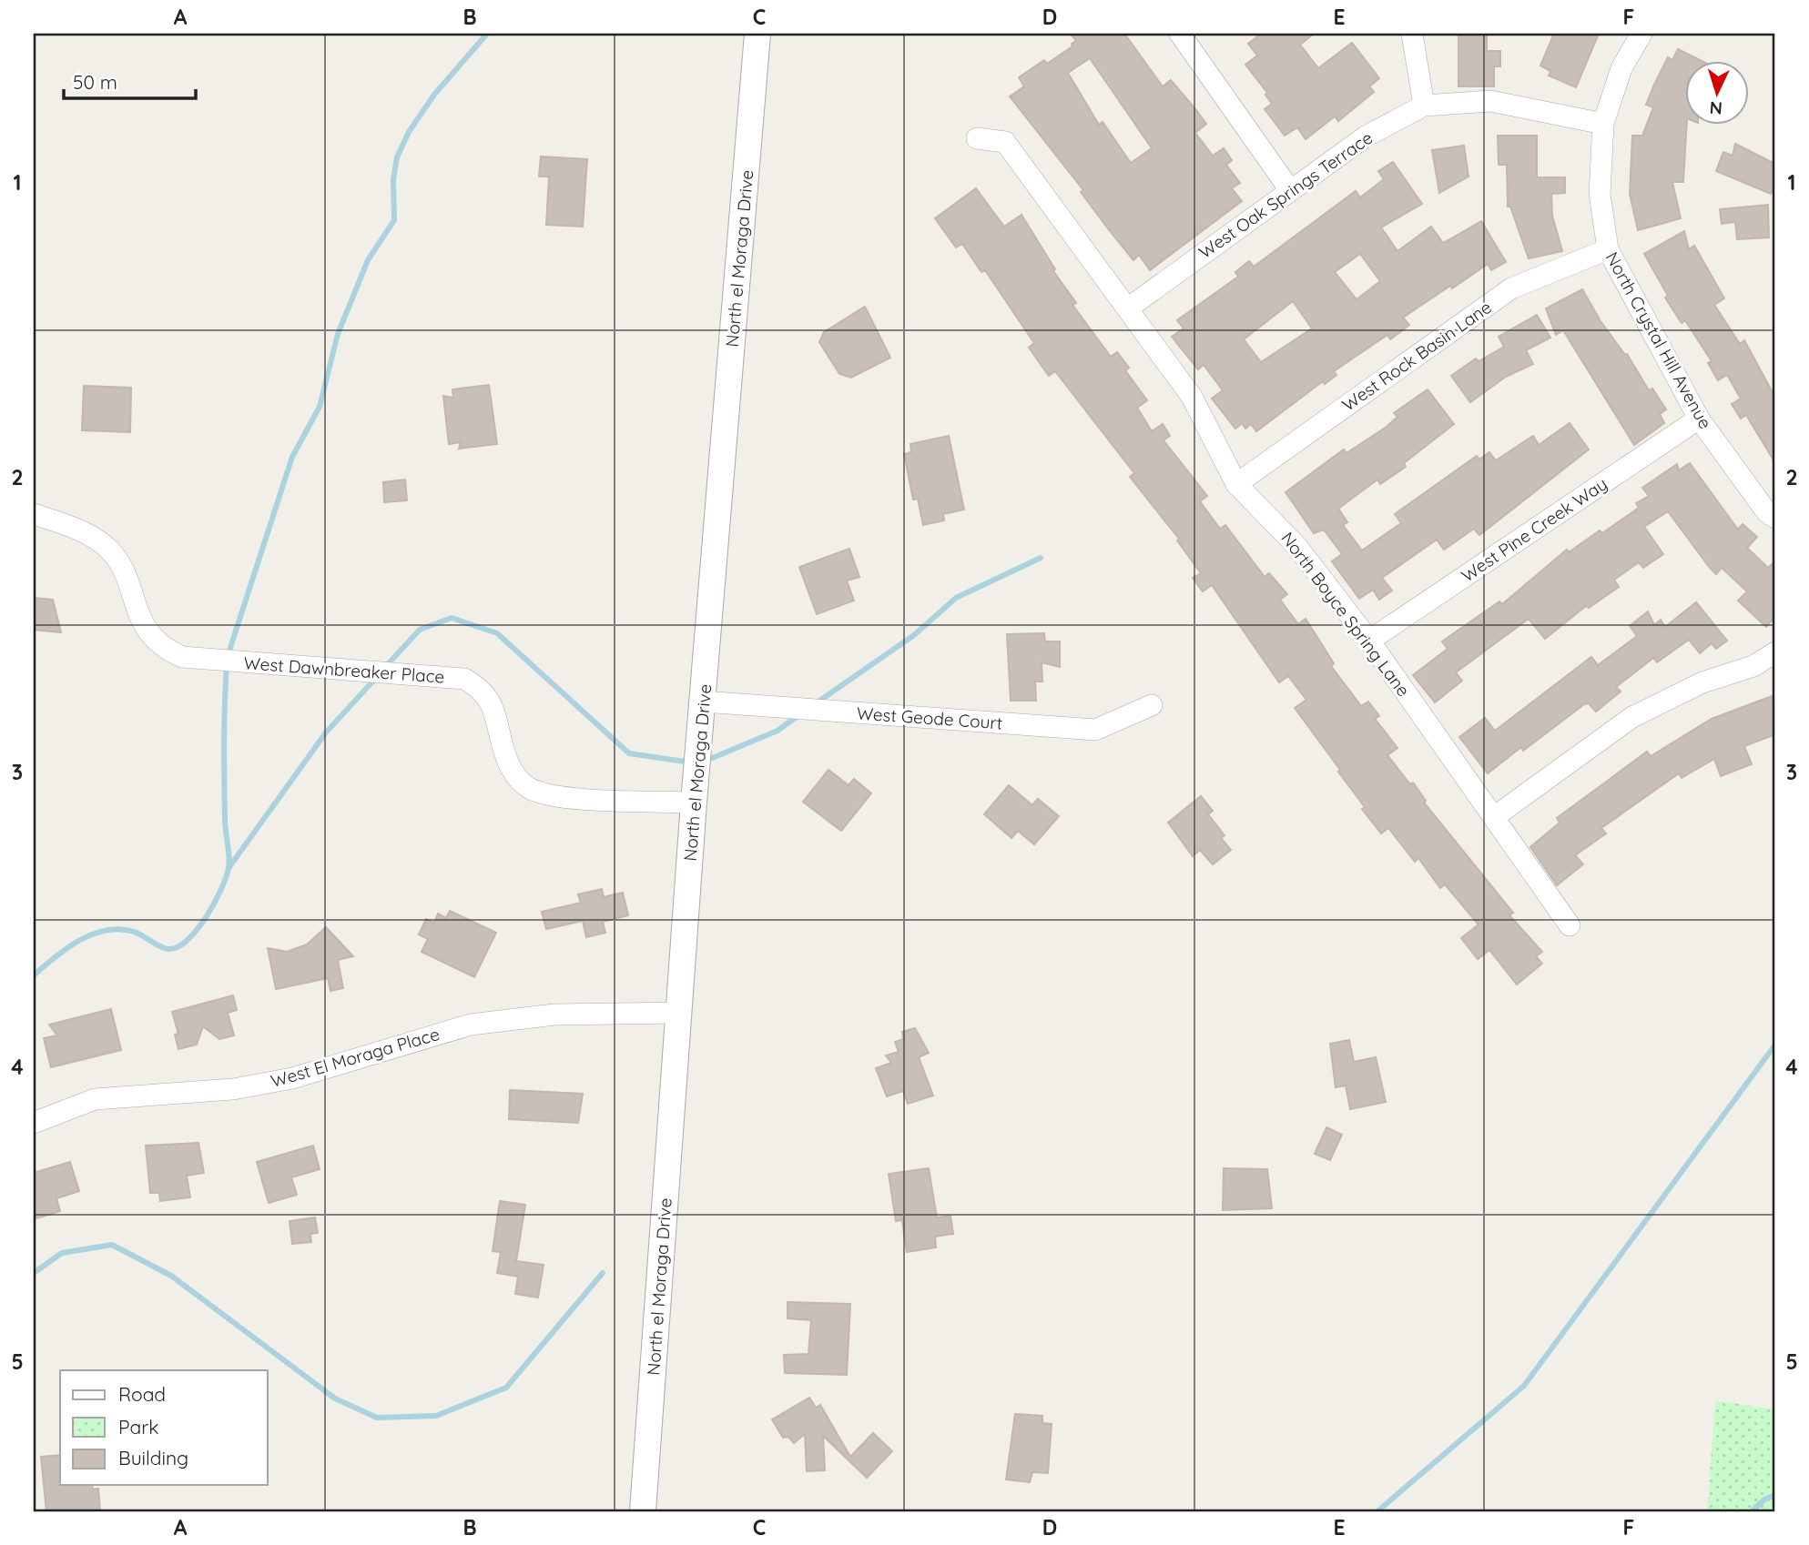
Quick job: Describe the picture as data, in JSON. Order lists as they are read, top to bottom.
{
  "streets": {
    "street": [
      "West Oak Springs Terrace",
      "North el Moraga Drive",
      "North Crystal Hill Avenue",
      "West Rock Basin Lane",
      "West Pine Creek Way",
      "North Boyce Spring Lane",
      "West Dawnbreaker Place",
      "West Geode Court",
      "West El Moraga Place"
    ]
  },
  "crossings": [
    ["West Oak Springs Terrace", "North Crystal Hill Avenue"],
    ["West Oak Springs Terrace", "North Boyce Spring Lane"],
    ["North el Moraga Drive", "West Dawnbreaker Place"],
    ["North el Moraga Drive", "West Geode Court"],
    ["North el Moraga Drive", "West El Moraga Place"],
    ["North Crystal Hill Avenue", "West Rock Basin Lane"],
    ["North Crystal Hill Avenue", "West Pine Creek Way"],
    ["West Rock Basin Lane", "North Boyce Spring Lane"],
    ["West Pine Creek Way", "North Boyce Spring Lane"]
  ],
  "legend": ["Road", "Park", "Building"],
  "scale_bar": "50 m",
  "north": "bottom",
  "grid": {
    "columns": [
      "A",
      "B",
      "C",
      "D",
      "E",
      "F"
    ],
    "rows": [
      "1",
      "2",
      "3",
      "4",
      "5"
    ]
  }
}
